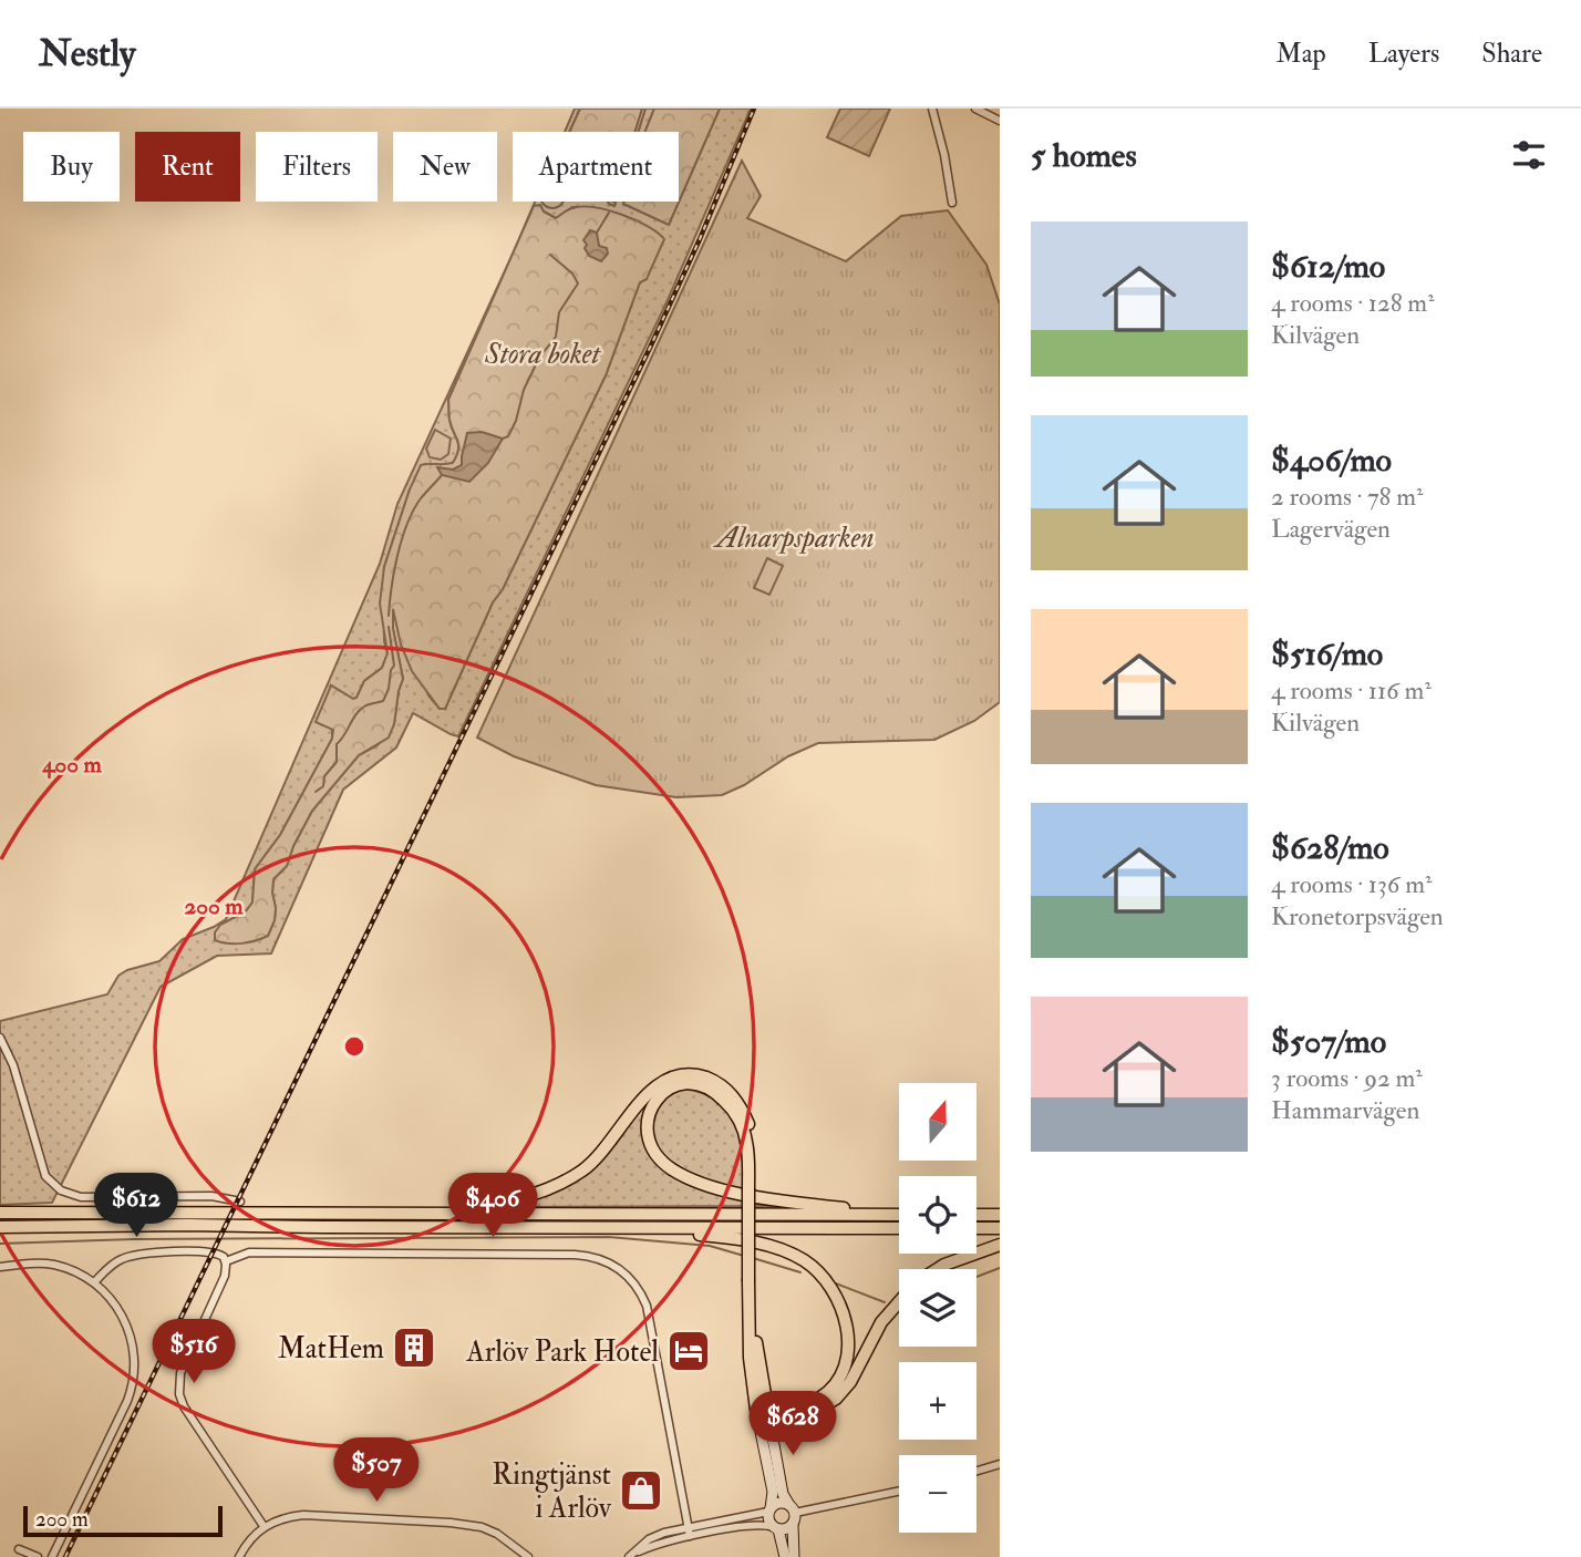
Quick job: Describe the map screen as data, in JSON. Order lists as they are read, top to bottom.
{
  "parks": ["Stora boket", "Alnarpsparken"],
  "places": {
    "building": ["MatHem"],
    "hotel": ["Arlöv Park Hotel"],
    "shop": ["Ringtjänst i Arlöv"]
  },
  "scale_bar": "200 m",
  "north": "top",
  "page": {
    "header": "Nestly",
    "nav": ["Map", "Layers", "Share"],
    "heading": "5 homes",
    "chip": [
      "Buy",
      "Rent",
      "Filters",
      "New",
      "Apartment"
    ],
    "list": [
      {
        "name": "$612/mo",
        "note": "4 rooms · 128 m² · Kilvägen"
      },
      {
        "name": "$406/mo",
        "note": "2 rooms · 78 m² · Lagervägen"
      },
      {
        "name": "$516/mo",
        "note": "4 rooms · 116 m² · Kilvägen"
      },
      {
        "name": "$628/mo",
        "note": "4 rooms · 136 m² · Kronetorpsvägen"
      },
      {
        "name": "$507/mo",
        "note": "3 rooms · 92 m² · Hammarvägen"
      }
    ],
    "map_buttons": ["+", "−"],
    "price": [
      "$612",
      "$406",
      "$516",
      "$628",
      "$507"
    ],
    "scale": "200 m"
  },
  "rings": ["400 m", "200 m"]
}
